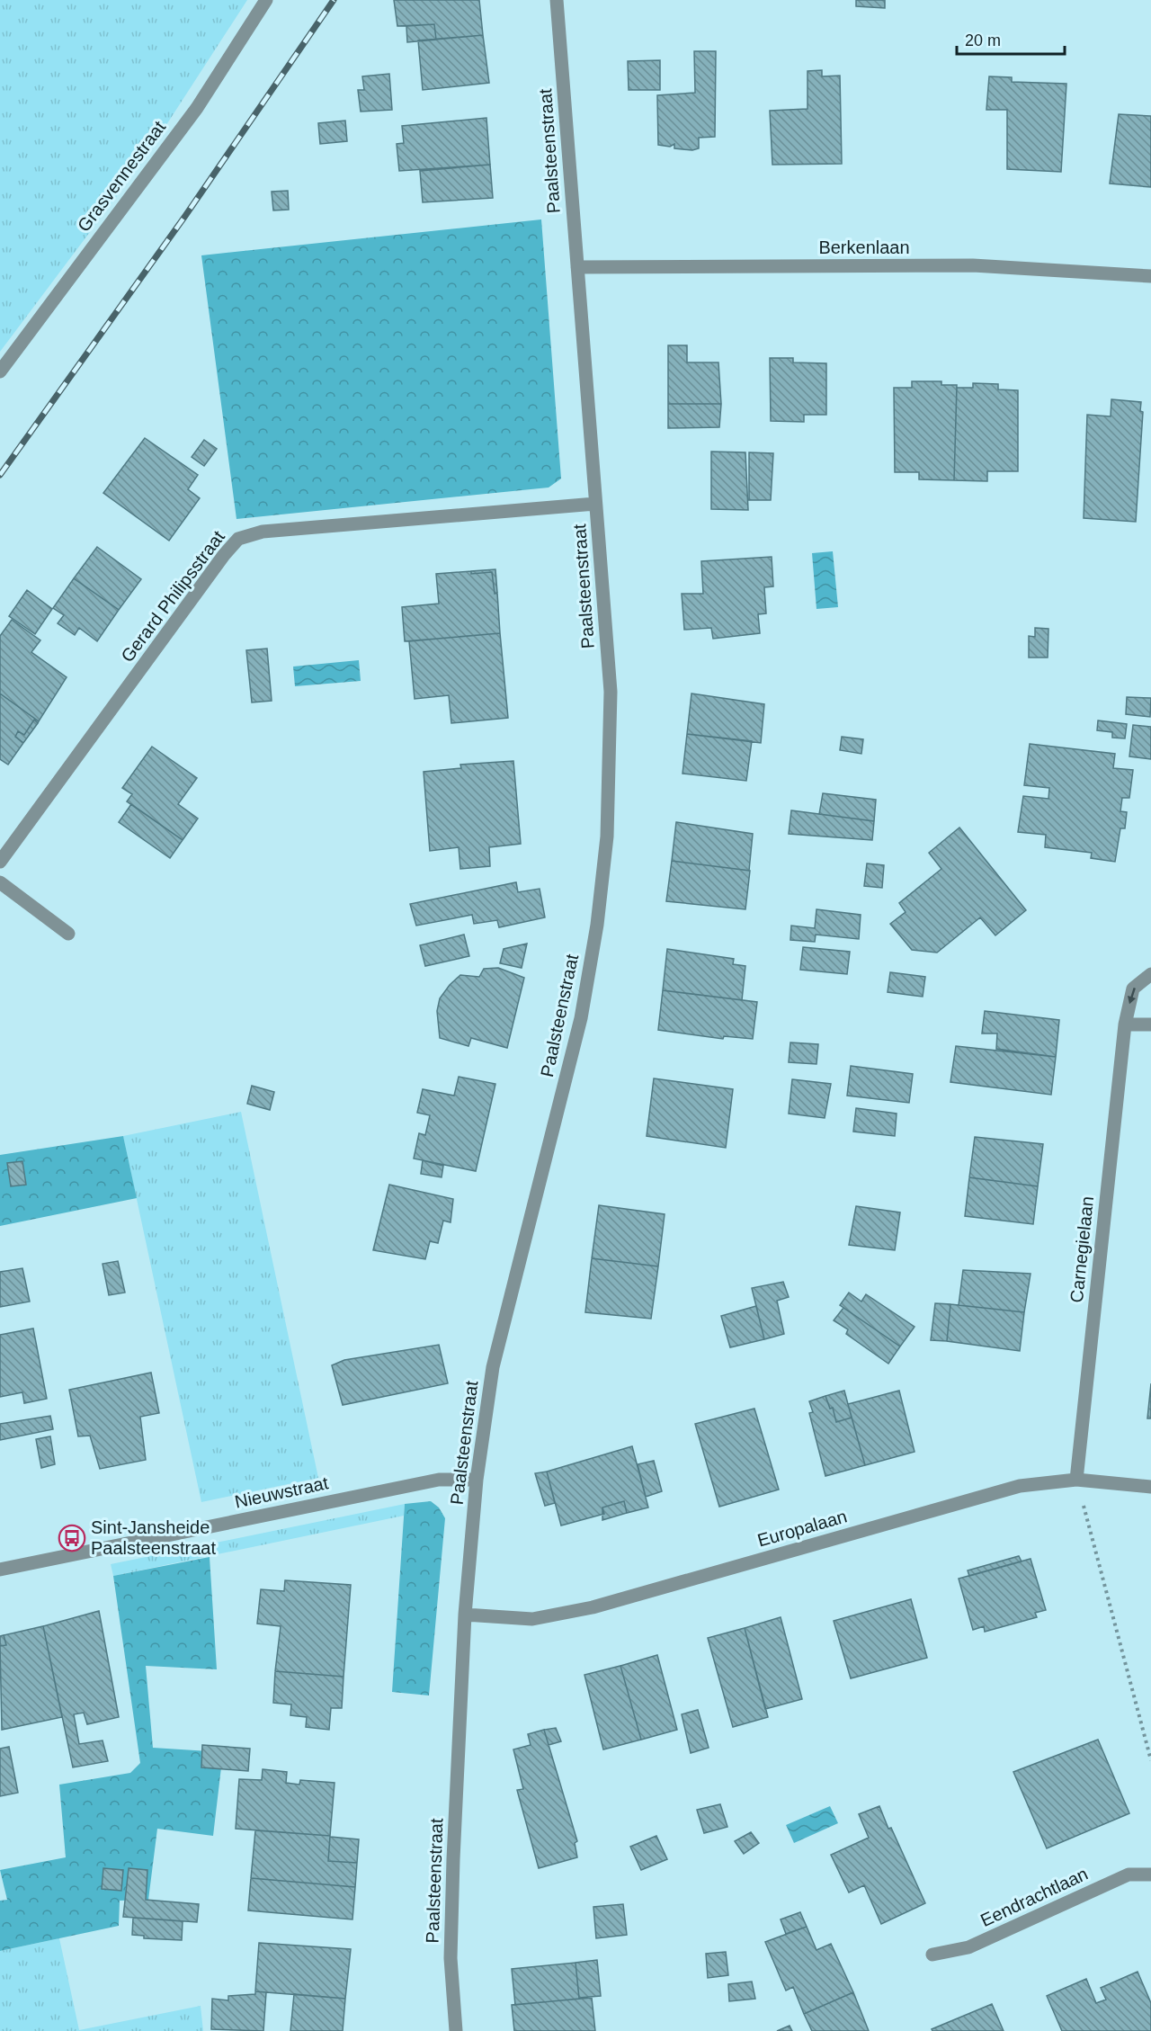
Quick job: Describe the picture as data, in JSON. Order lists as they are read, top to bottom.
{
  "streets": {
    "street": [
      "Paalsteenstraat",
      "Grasvennestraat",
      "Berkenlaan",
      "Gerard Philipsstraat",
      "Carnegielaan",
      "Nieuwstraat",
      "Europalaan",
      "Eendrachtlaan"
    ]
  },
  "crossings": [
    ["Paalsteenstraat", "Berkenlaan"],
    ["Paalsteenstraat", "Gerard Philipsstraat"],
    ["Paalsteenstraat", "Nieuwstraat"],
    ["Paalsteenstraat", "Europalaan"],
    ["Carnegielaan", "Europalaan"]
  ],
  "places": {
    "bus stop": ["Sint-Jansheide Paalsteenstraat"]
  },
  "scale_bar": "20 m"
}
